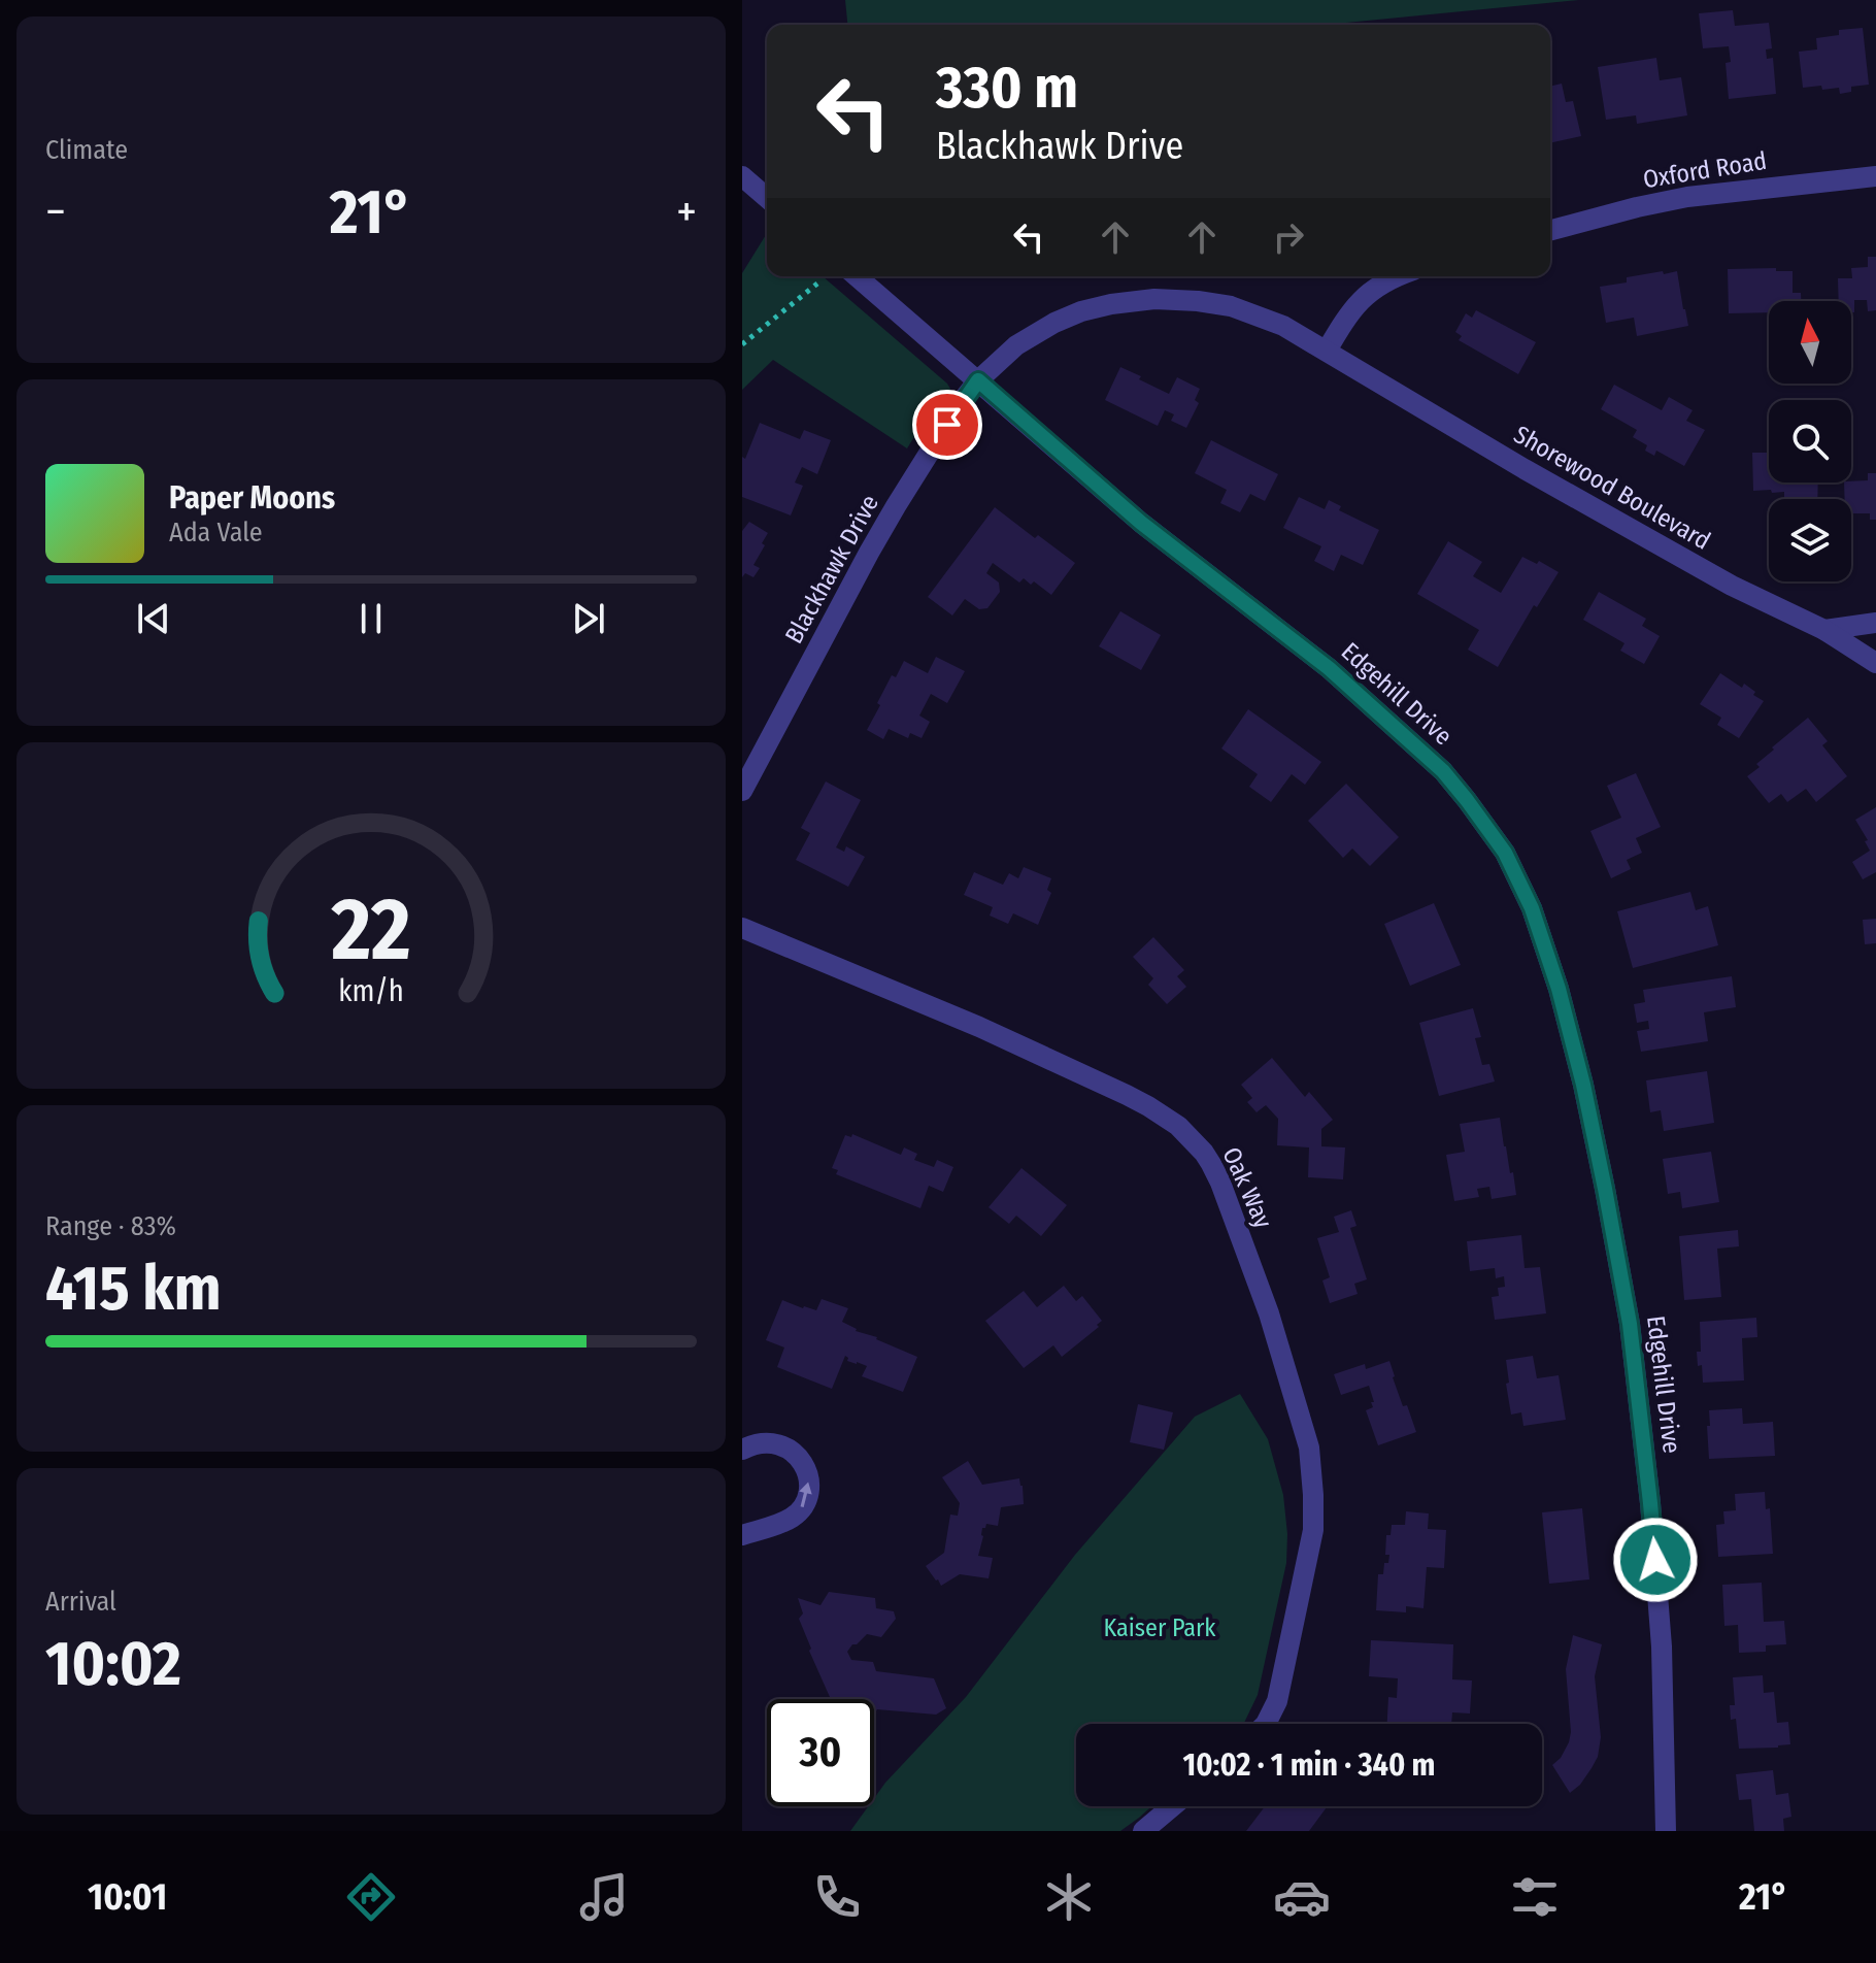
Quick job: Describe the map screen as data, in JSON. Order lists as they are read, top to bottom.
{
  "streets": {
    "street": [
      "Oxford Road",
      "Shorewood Boulevard",
      "Blackhawk Drive",
      "Edgehill Drive",
      "Oak Way"
    ]
  },
  "crossings": [
    ["Blackhawk Drive", "Edgehill Drive"]
  ],
  "parks": ["Kaiser Park"],
  "north": "top",
  "page": {
    "tile": [
      "Climate",
      ["Range · 83%", "415 km"],
      ["Arrival", "10:02"]
    ],
    "turn": ["330 m", "Blackhawk Drive"],
    "heat": ["−", "21°", "+"],
    "song": ["Paper Moons", "Ada Vale"],
    "limit": "30",
    "trip": "10:02 · 1 min · 340 m",
    "tabs": ["10:01", "21°"],
    "gauge": ["22", "km/h"]
  }
}
